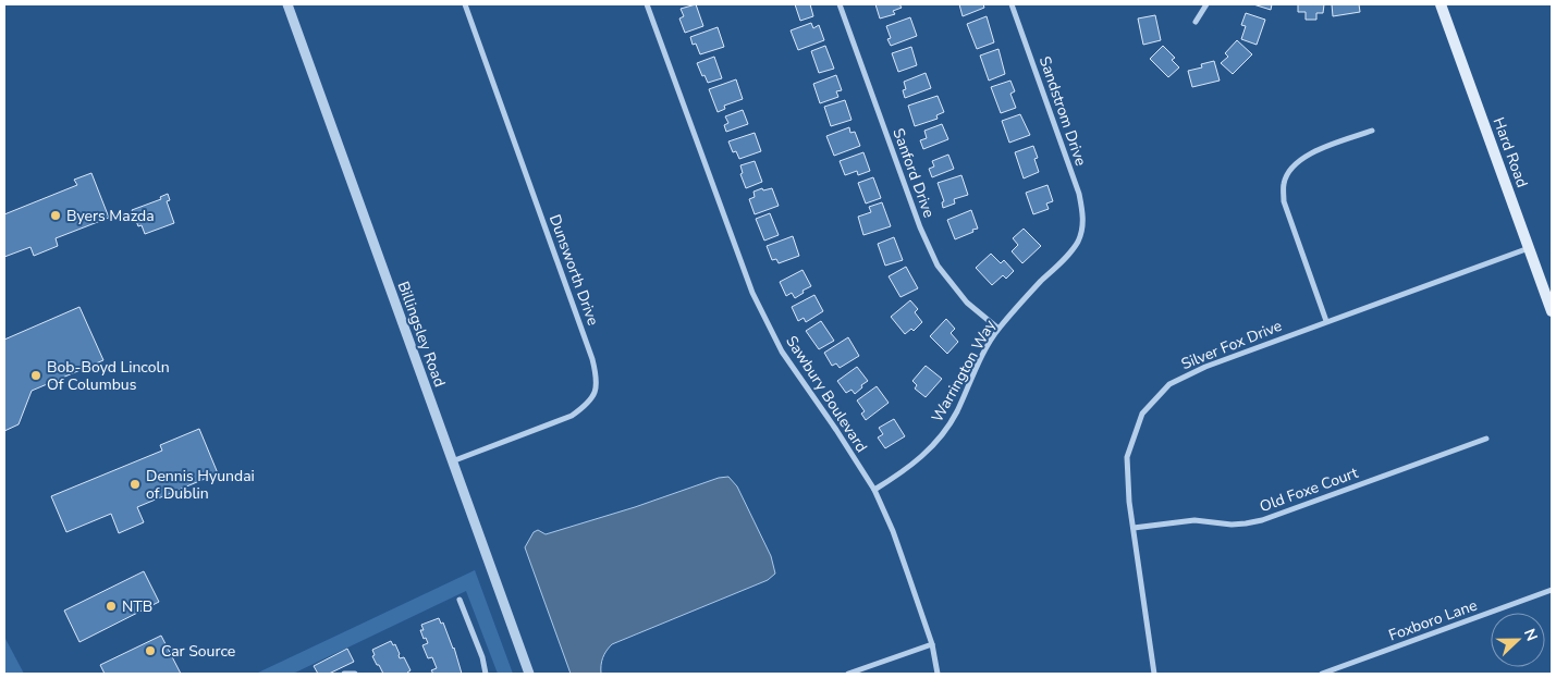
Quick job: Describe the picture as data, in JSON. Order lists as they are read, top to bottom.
{
  "streets": {
    "main road": ["Hard Road"],
    "street": [
      "Sandstrom Drive",
      "Sanford Drive",
      "Dunsworth Drive",
      "Billingsley Road",
      "Silver Fox Drive",
      "Warrington Way",
      "Sawbury Boulevard",
      "Old Foxe Court",
      "Foxboro Lane"
    ]
  },
  "crossings": [
    ["Sandstrom Drive", "Warrington Way"],
    ["Hard Road", "Silver Fox Drive"],
    ["Sanford Drive", "Warrington Way"],
    ["Dunsworth Drive", "Billingsley Road"],
    ["Silver Fox Drive", "Old Foxe Court"],
    ["Warrington Way", "Sawbury Boulevard"]
  ],
  "places": [
    "Byers Mazda",
    "Bob-Boyd Lincoln Of Columbus",
    "Dennis Hyundai of Dublin",
    "NTB",
    "Car Source"
  ],
  "north": "right"
}
